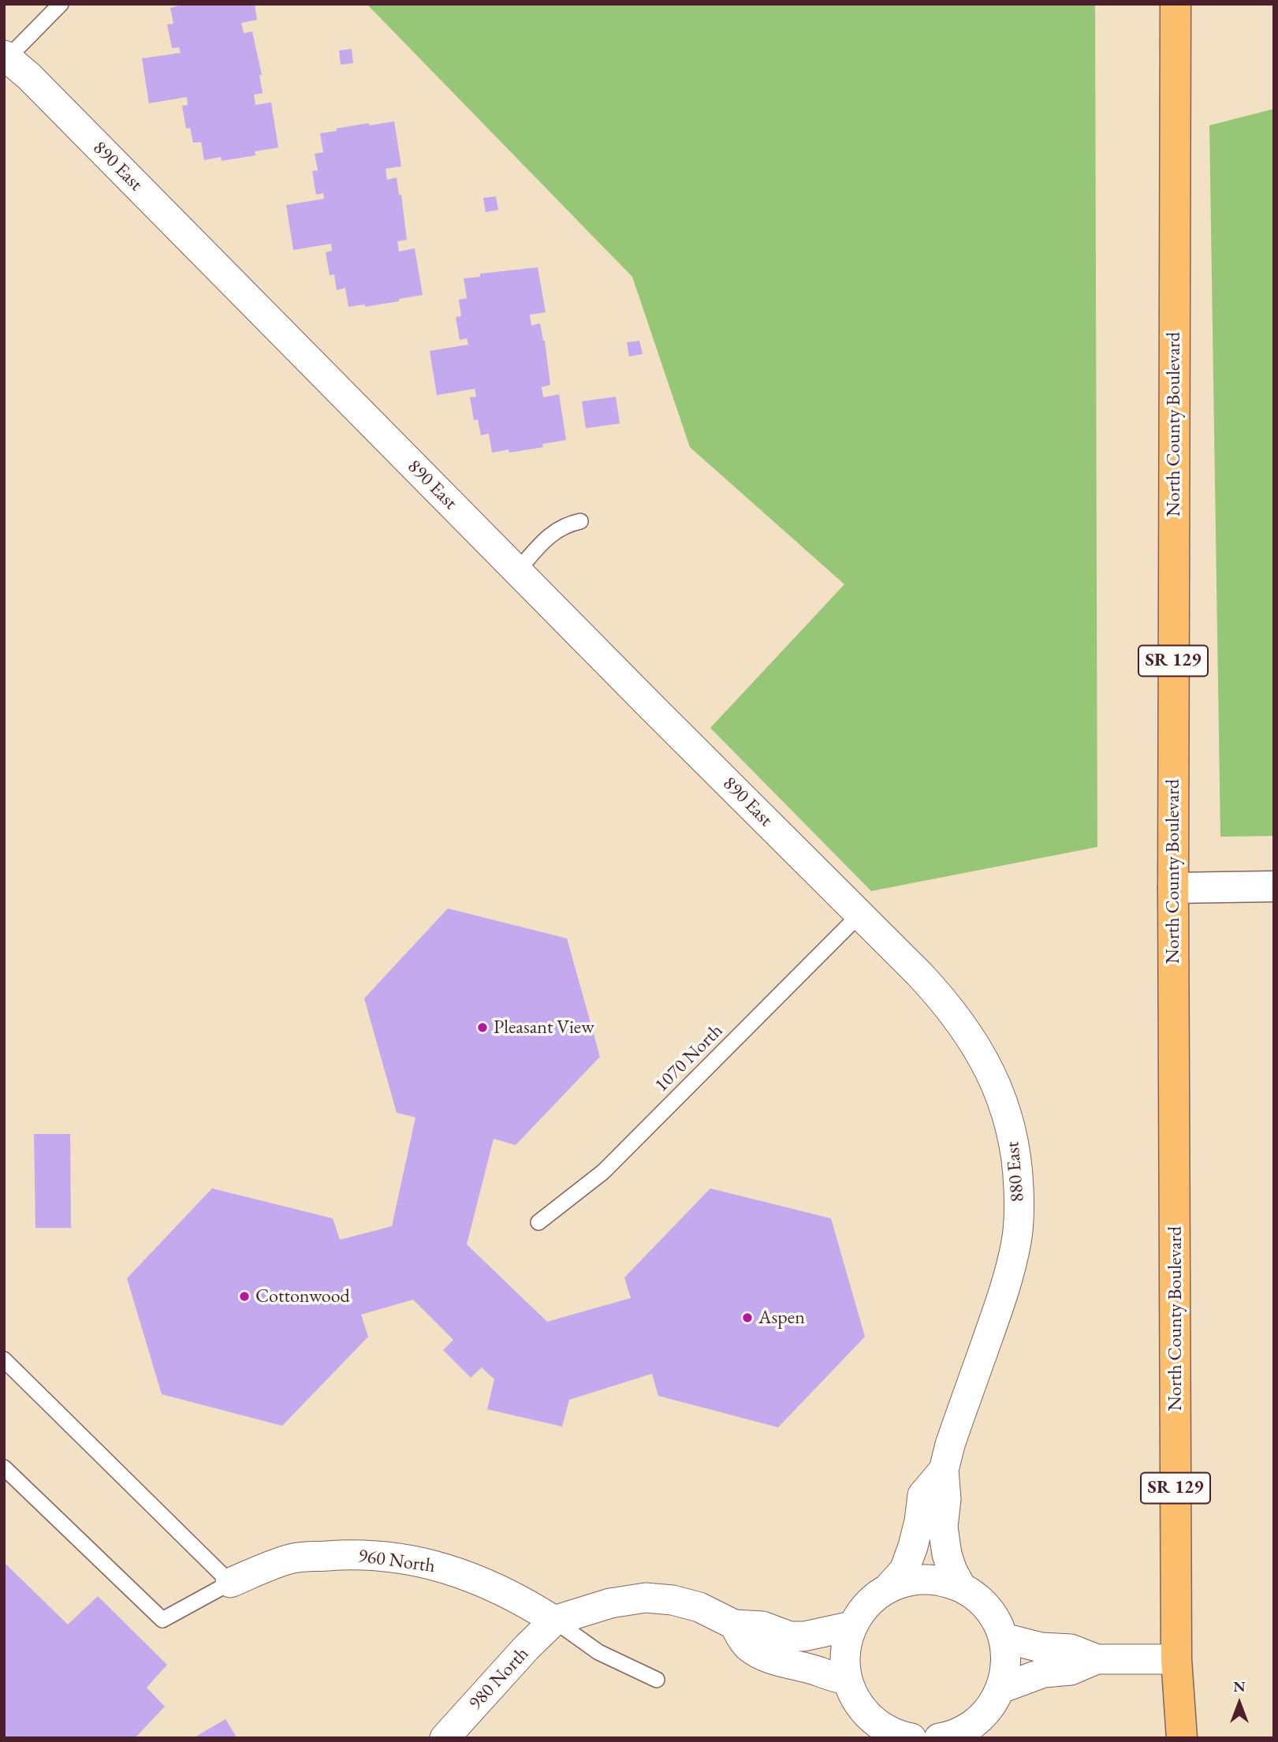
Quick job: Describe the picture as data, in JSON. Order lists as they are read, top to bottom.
{
  "streets": {
    "main road": ["North County Boulevard", "SR 129"],
    "street": [
      "890 East",
      "880 East",
      "960 North",
      "980 North"
    ],
    "lane": ["1070 North"]
  },
  "crossings": [
    ["890 East", "1070 North"],
    ["890 East", "880 East"],
    ["1070 North", "880 East"],
    ["960 North", "980 North"]
  ],
  "places": ["Pleasant View", "Cottonwood", "Aspen"],
  "north": "top"
}
